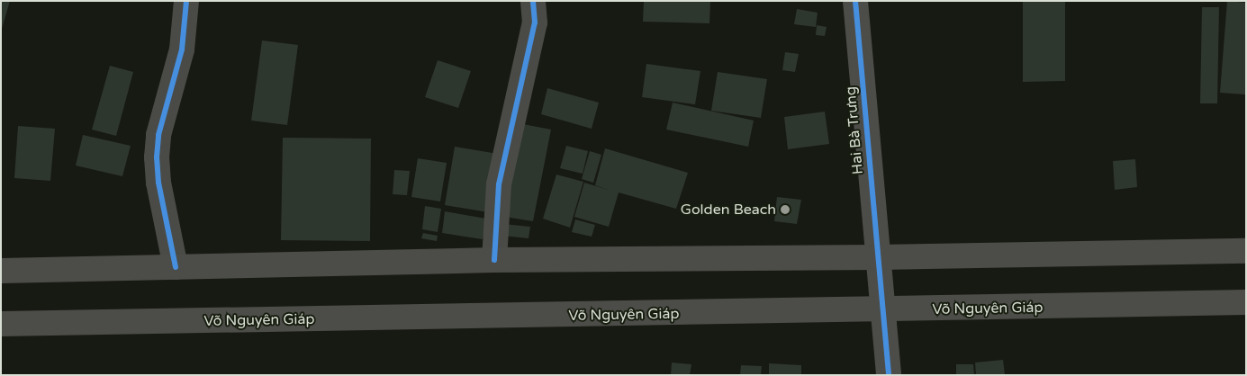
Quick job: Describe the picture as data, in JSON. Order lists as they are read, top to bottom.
{
  "streets": {
    "main road": ["Hai Bà Trưng", "Võ Nguyên Giáp"]
  },
  "crossings": [
    ["Hai Bà Trưng", "Võ Nguyên Giáp"]
  ],
  "places": ["Golden Beach"]
}
